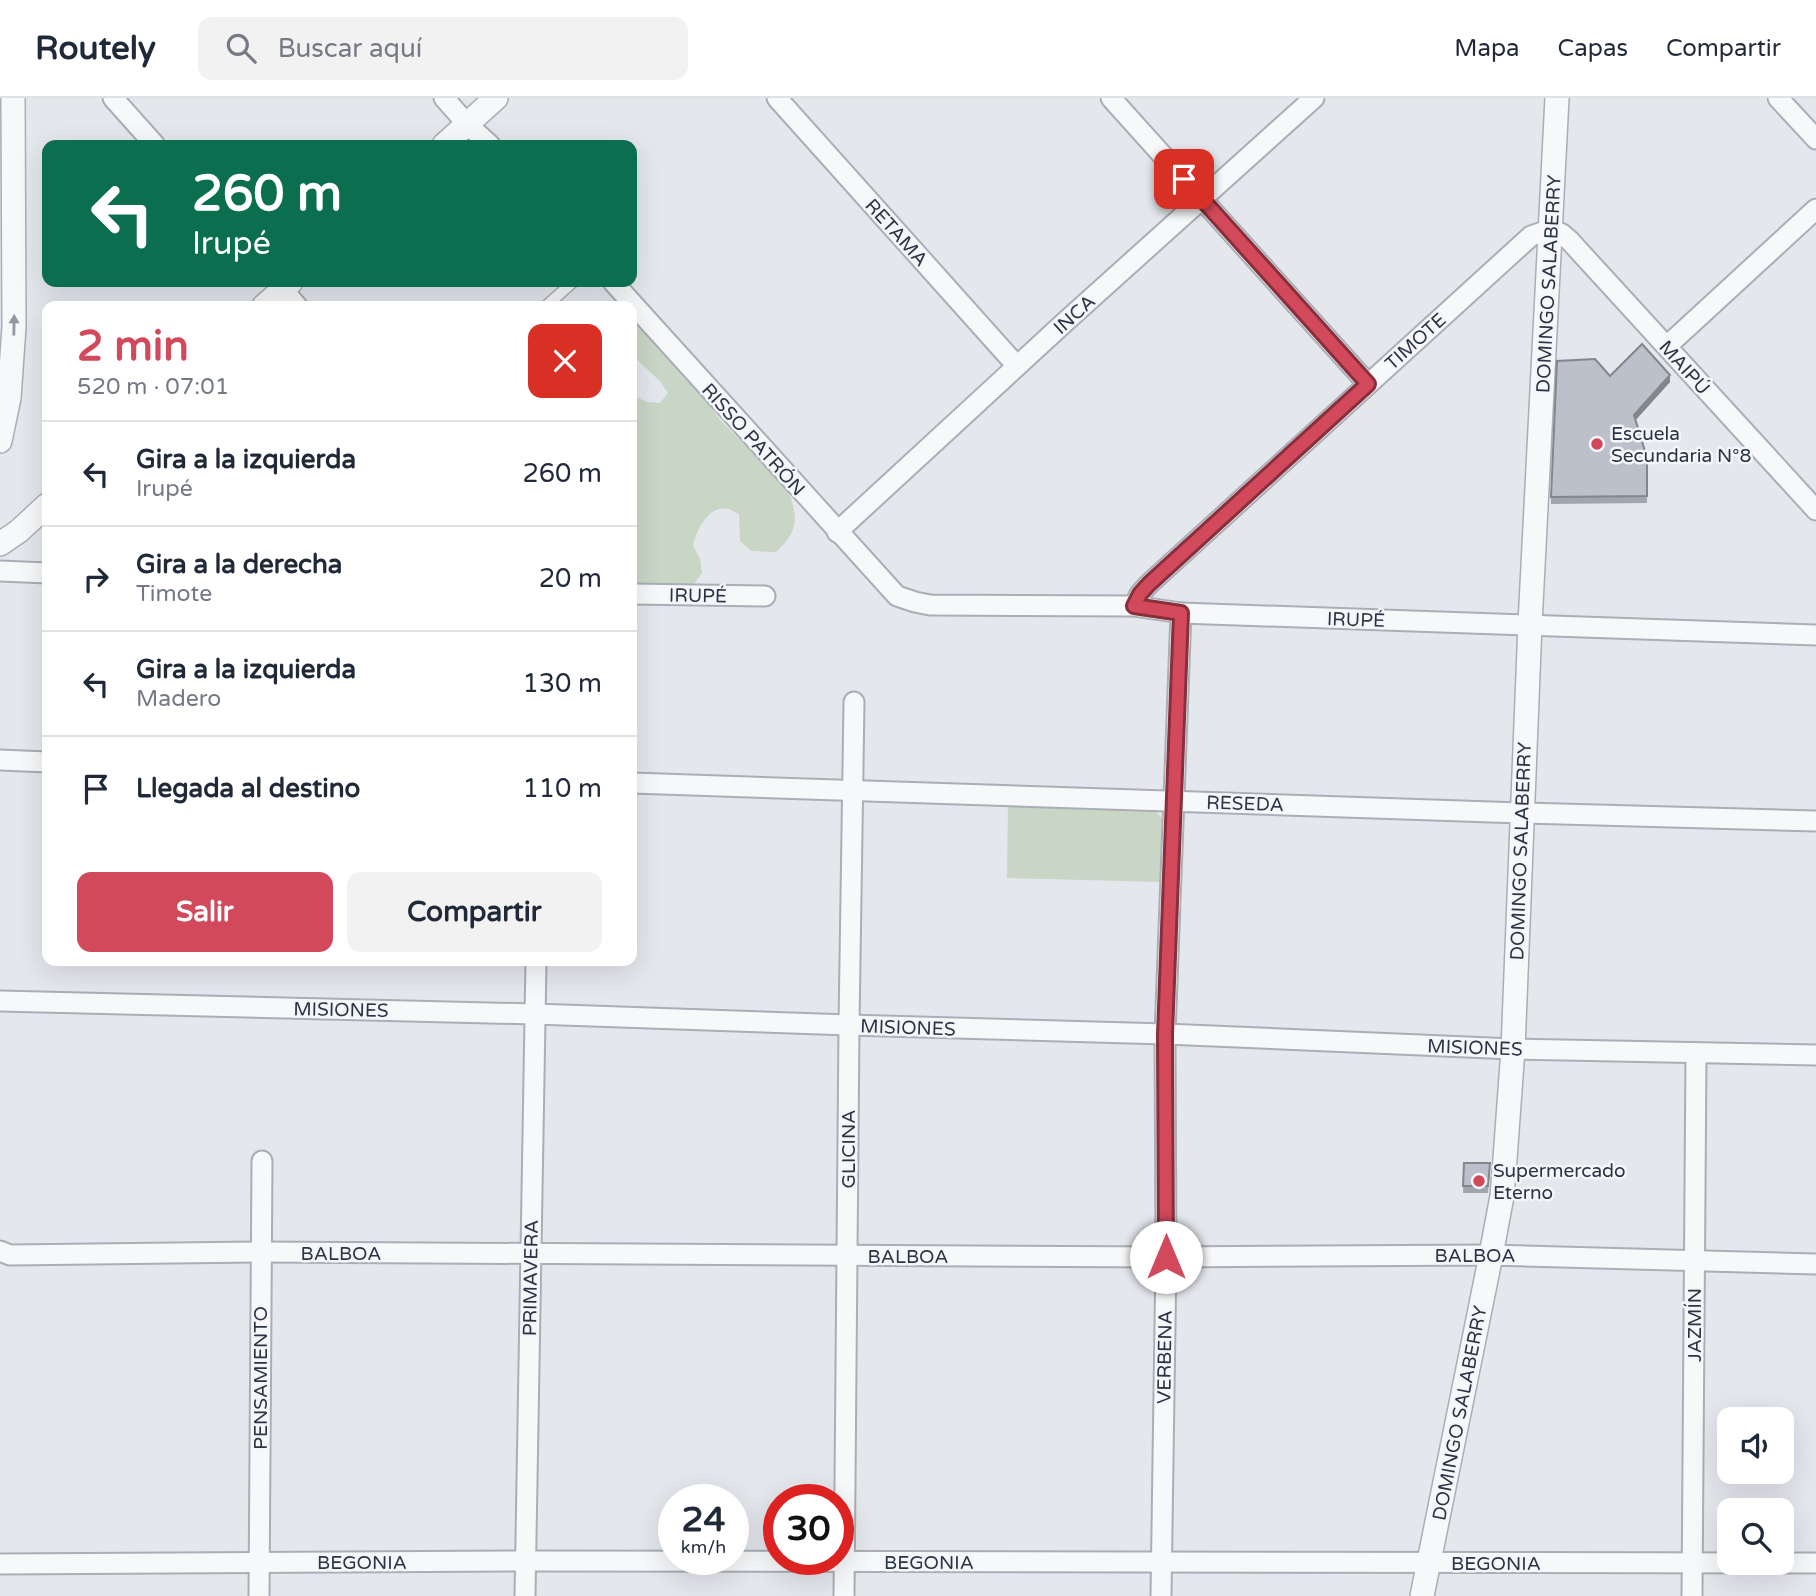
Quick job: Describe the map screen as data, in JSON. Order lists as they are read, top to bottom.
{
  "streets": {
    "street": [
      "RETAMA",
      "DOMINGO SALABERRY",
      "INCA",
      "TIMOTE",
      "MAIPÚ",
      "RISSO PATRÓN",
      "IRUPÉ",
      "RESEDA",
      "MISIONES",
      "GLICINA",
      "BALBOA",
      "PRIMAVERA",
      "JAZMÍN",
      "VERBENA",
      "PENSAMIENTO",
      "BEGONIA"
    ]
  },
  "crossings": [
    ["RETAMA", "INCA"],
    ["DOMINGO SALABERRY", "TIMOTE"],
    ["DOMINGO SALABERRY", "MAIPÚ"],
    ["DOMINGO SALABERRY", "IRUPÉ"],
    ["DOMINGO SALABERRY", "RESEDA"],
    ["DOMINGO SALABERRY", "MISIONES"],
    ["DOMINGO SALABERRY", "BALBOA"],
    ["DOMINGO SALABERRY", "BEGONIA"],
    ["INCA", "RISSO PATRÓN"],
    ["TIMOTE", "MAIPÚ"],
    ["TIMOTE", "IRUPÉ"],
    ["RISSO PATRÓN", "IRUPÉ"],
    ["IRUPÉ", "VERBENA"],
    ["RESEDA", "GLICINA"],
    ["RESEDA", "VERBENA"],
    ["MISIONES", "GLICINA"],
    ["MISIONES", "PRIMAVERA"],
    ["MISIONES", "JAZMÍN"],
    ["MISIONES", "VERBENA"],
    ["GLICINA", "BALBOA"],
    ["BALBOA", "PRIMAVERA"],
    ["BALBOA", "JAZMÍN"],
    ["BALBOA", "VERBENA"],
    ["BALBOA", "PENSAMIENTO"],
    ["PRIMAVERA", "BEGONIA"],
    ["JAZMÍN", "BEGONIA"],
    ["VERBENA", "BEGONIA"],
    ["PENSAMIENTO", "BEGONIA"]
  ],
  "places": ["Escuela Secundaria N°8", "Supermercado Eterno"],
  "page": {
    "header": "Routely",
    "search": "Buscar aquí",
    "nav": ["Mapa", "Capas", "Compartir"],
    "turn": ["260 m", "Irupé"],
    "heading": ["2 min", "520 m · 07:01"],
    "list": [
      {
        "name": "Gira a la izquierda",
        "note": "Irupé",
        "value": "260 m"
      },
      {
        "name": "Gira a la derecha",
        "note": "Timote",
        "value": "20 m"
      },
      {
        "name": "Gira a la izquierda",
        "note": "Madero",
        "value": "130 m"
      },
      {
        "name": "Llegada al destino",
        "value": "110 m"
      }
    ],
    "buttons": ["Salir", "Compartir"],
    "speed": "24 km/h",
    "limit": "30"
  }
}
